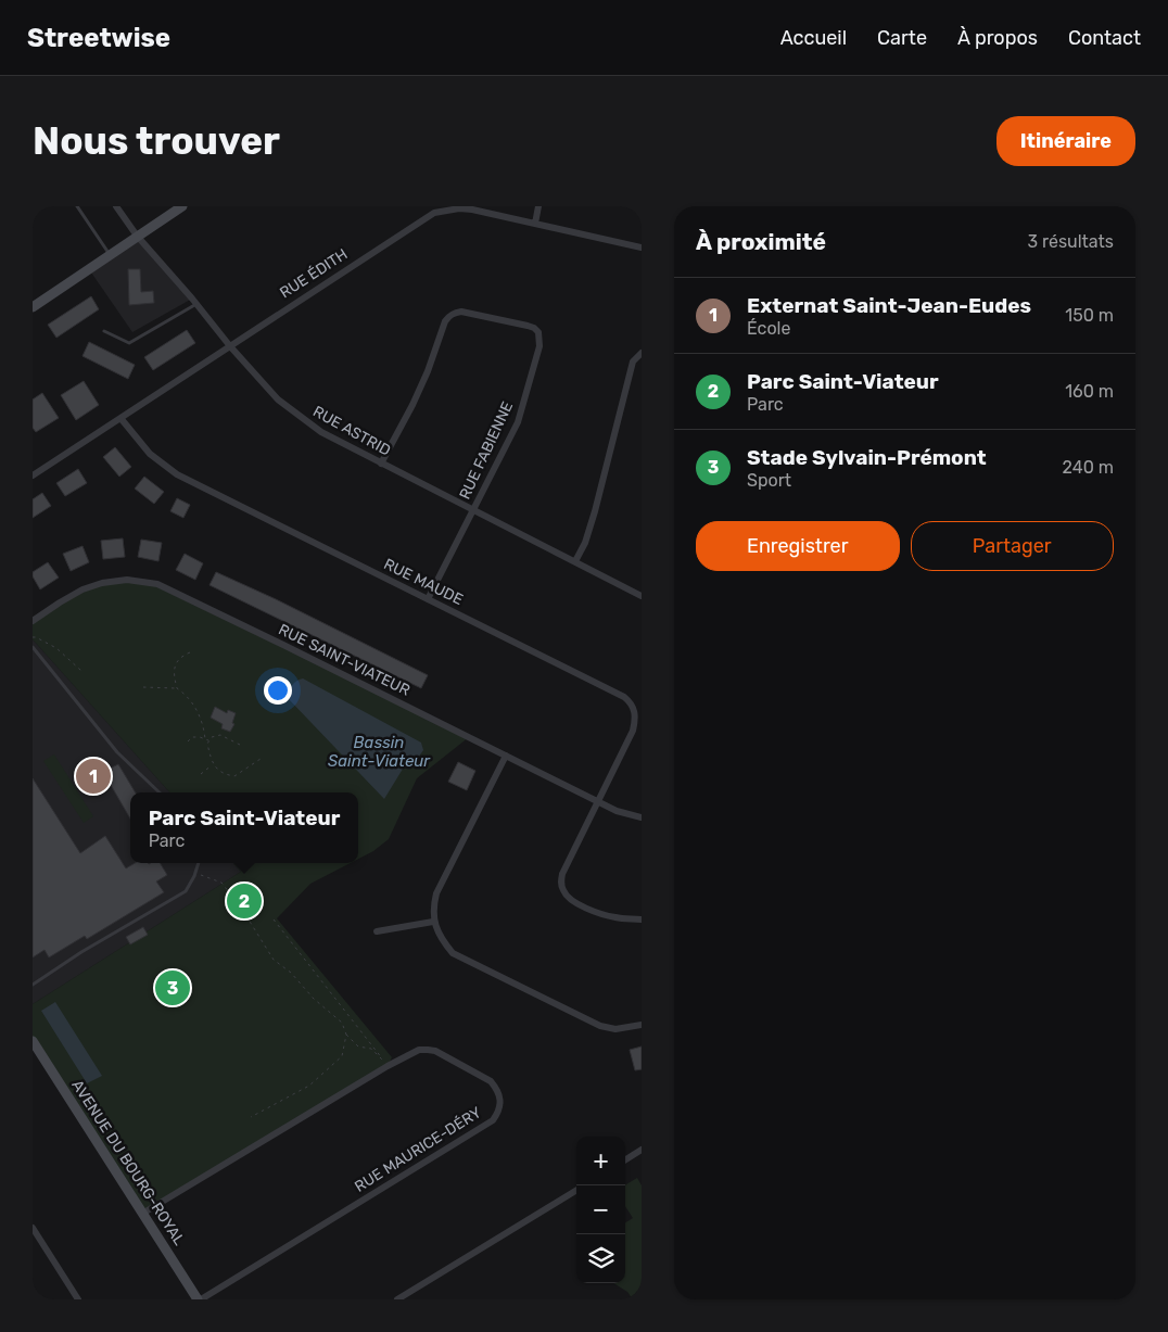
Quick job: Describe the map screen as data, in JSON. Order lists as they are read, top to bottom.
{
  "streets": {
    "main road": ["AVENUE DU BOURG-ROYAL"],
    "street": [
      "RUE ÉDITH",
      "RUE ASTRID",
      "RUE FABIENNE",
      "RUE MAUDE",
      "RUE SAINT-VIATEUR",
      "RUE MAURICE-DÉRY"
    ]
  },
  "crossings": [
    ["RUE ÉDITH", "RUE ASTRID"],
    ["RUE ÉDITH", "RUE MAUDE"],
    ["RUE ASTRID", "RUE FABIENNE"],
    ["RUE FABIENNE", "RUE MAUDE"],
    ["RUE MAUDE", "RUE SAINT-VIATEUR"],
    ["RUE MAURICE-DÉRY", "AVENUE DU BOURG-ROYAL"]
  ],
  "water": ["Bassin Saint-Viateur"],
  "page": {
    "header": "Streetwise",
    "nav": [
      "Accueil",
      "Carte",
      "À propos",
      "Contact"
    ],
    "buttons": [
      "Itinéraire",
      ["Enregistrer", "Partager"]
    ],
    "title": "Nous trouver",
    "heading": ["À proximité", "3 résultats"],
    "list": [
      {
        "mark": "1",
        "name": "Externat Saint-Jean-Eudes",
        "note": "École",
        "value": "150 m"
      },
      {
        "mark": "2",
        "name": "Parc Saint-Viateur",
        "note": "Parc",
        "value": "160 m"
      },
      {
        "mark": "3",
        "name": "Stade Sylvain-Prémont",
        "note": "Sport",
        "value": "240 m"
      }
    ],
    "pins": ["1", "2", "3"],
    "popup": ["Parc Saint-Viateur", "Parc"],
    "map_buttons": ["+", "−"]
  }
}
